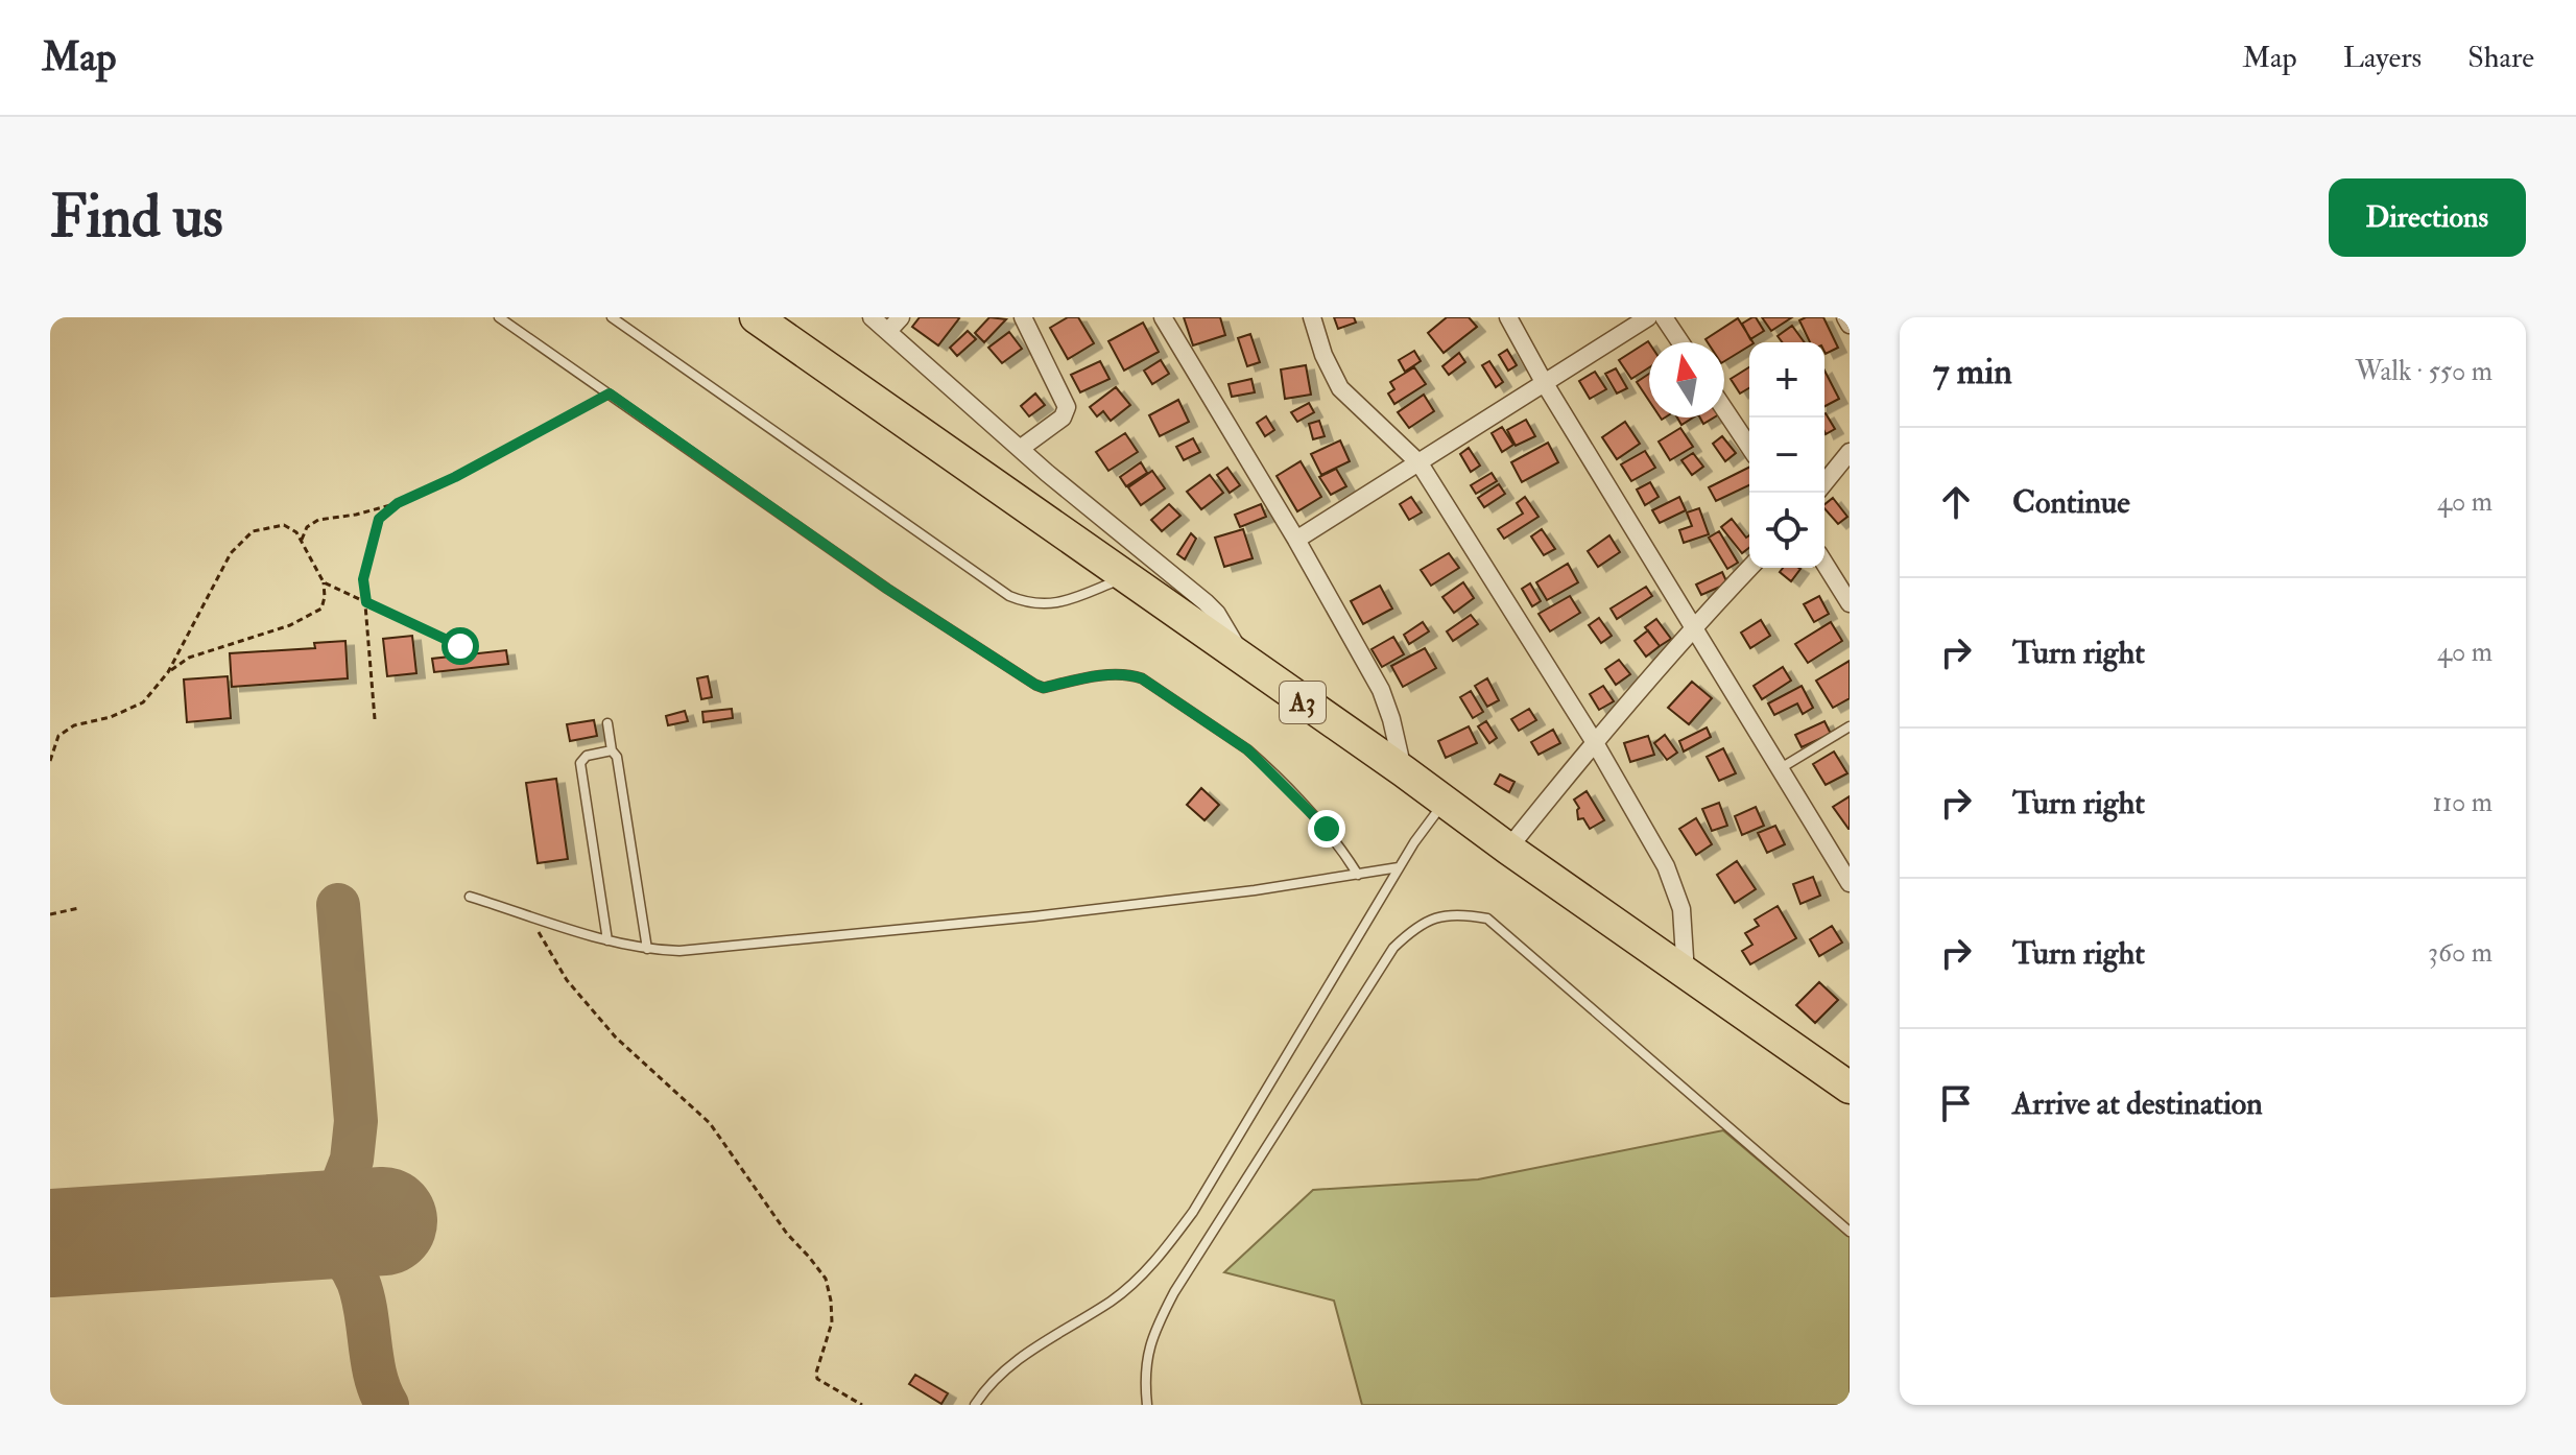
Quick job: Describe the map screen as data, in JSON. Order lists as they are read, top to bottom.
{
  "streets": {
    "highway": ["A3"]
  },
  "north": "top",
  "page": {
    "header": "Map",
    "nav": ["Map", "Layers", "Share"],
    "buttons": "Directions",
    "title": "Find us",
    "heading": ["7 min", "Walk · 550 m"],
    "map_buttons": ["+", "−"],
    "list": [
      ["Continue", "40 m"],
      ["Turn right", "40 m"],
      ["Turn right", "110 m"],
      ["Turn right", "360 m"],
      "Arrive at destination"
    ]
  }
}
